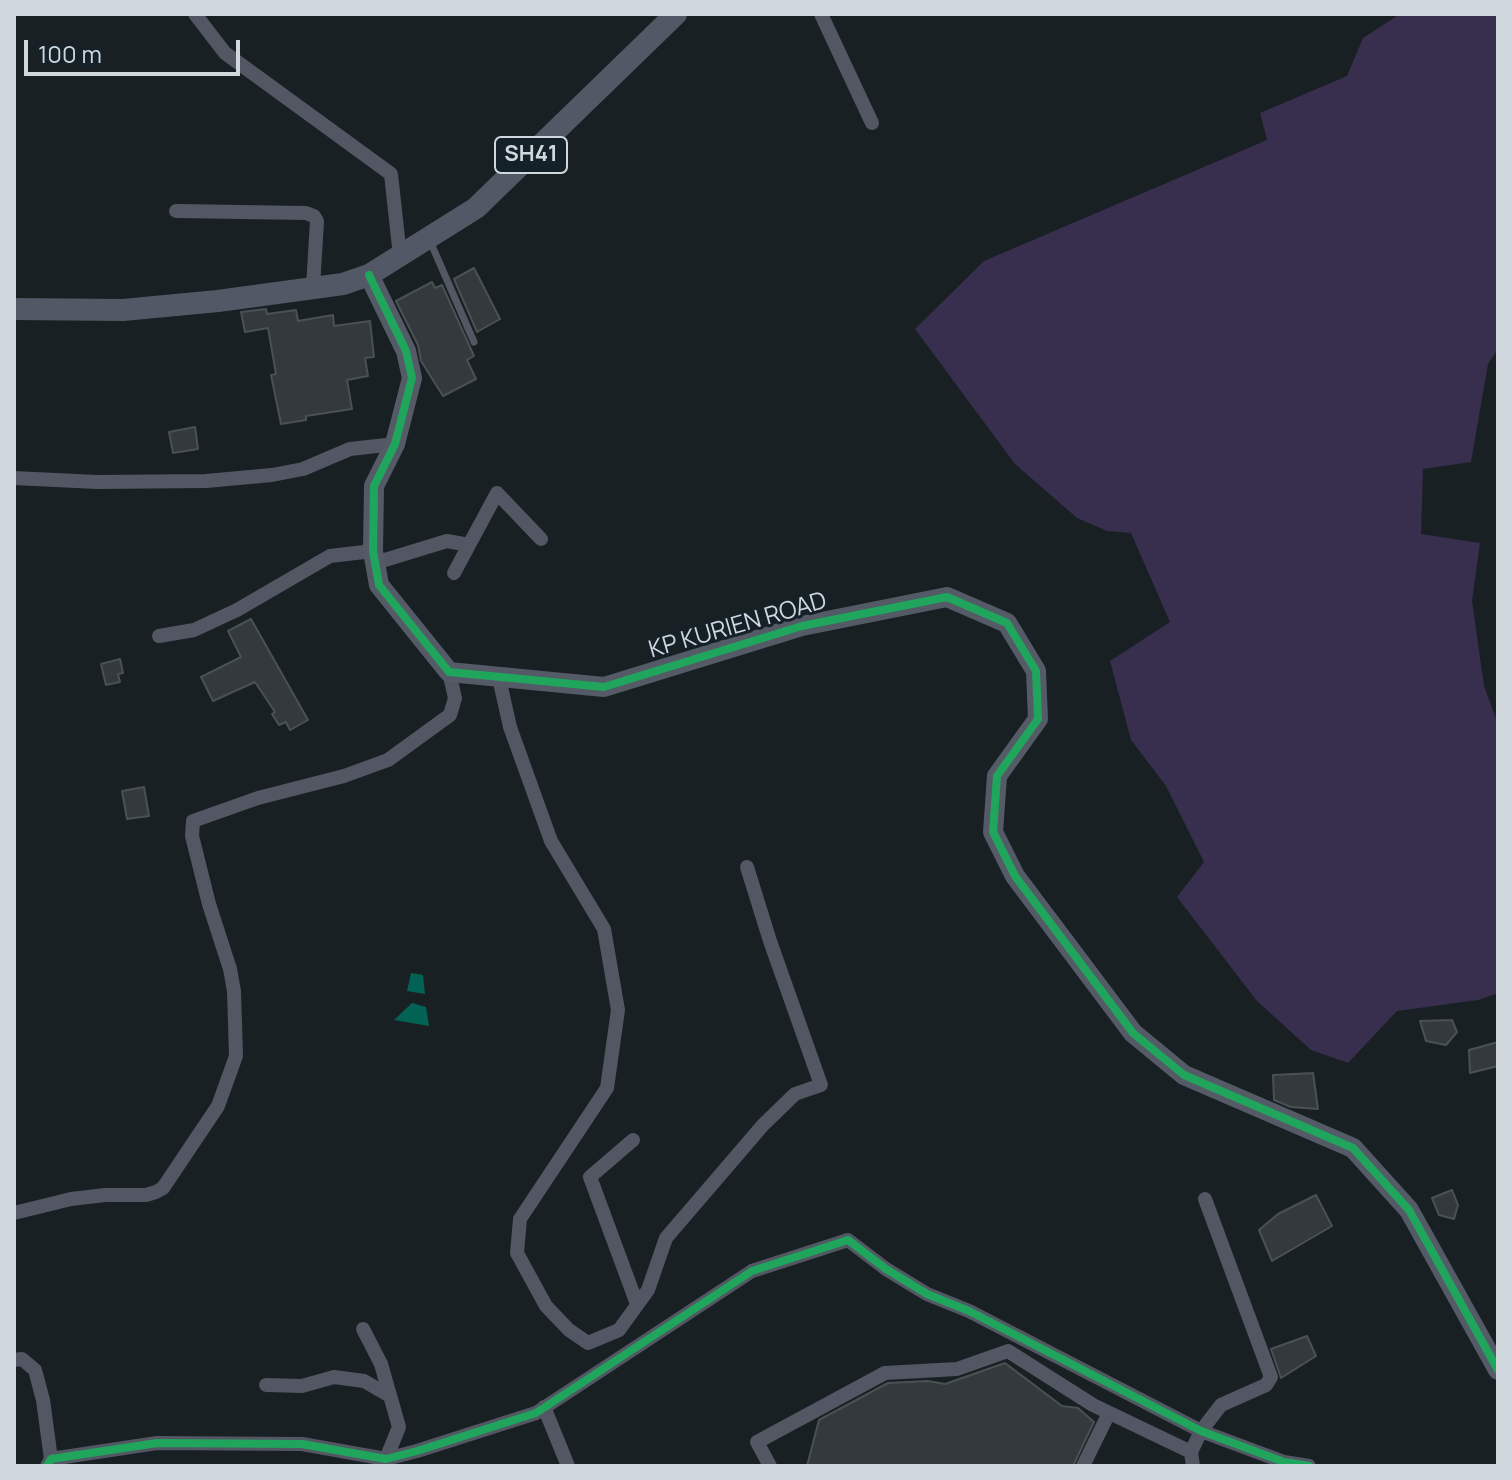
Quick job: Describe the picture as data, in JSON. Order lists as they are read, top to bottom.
{
  "streets": {
    "main road": ["SH41"],
    "street": ["KP KURIEN ROAD"]
  },
  "scale_bar": "100 m"
}
